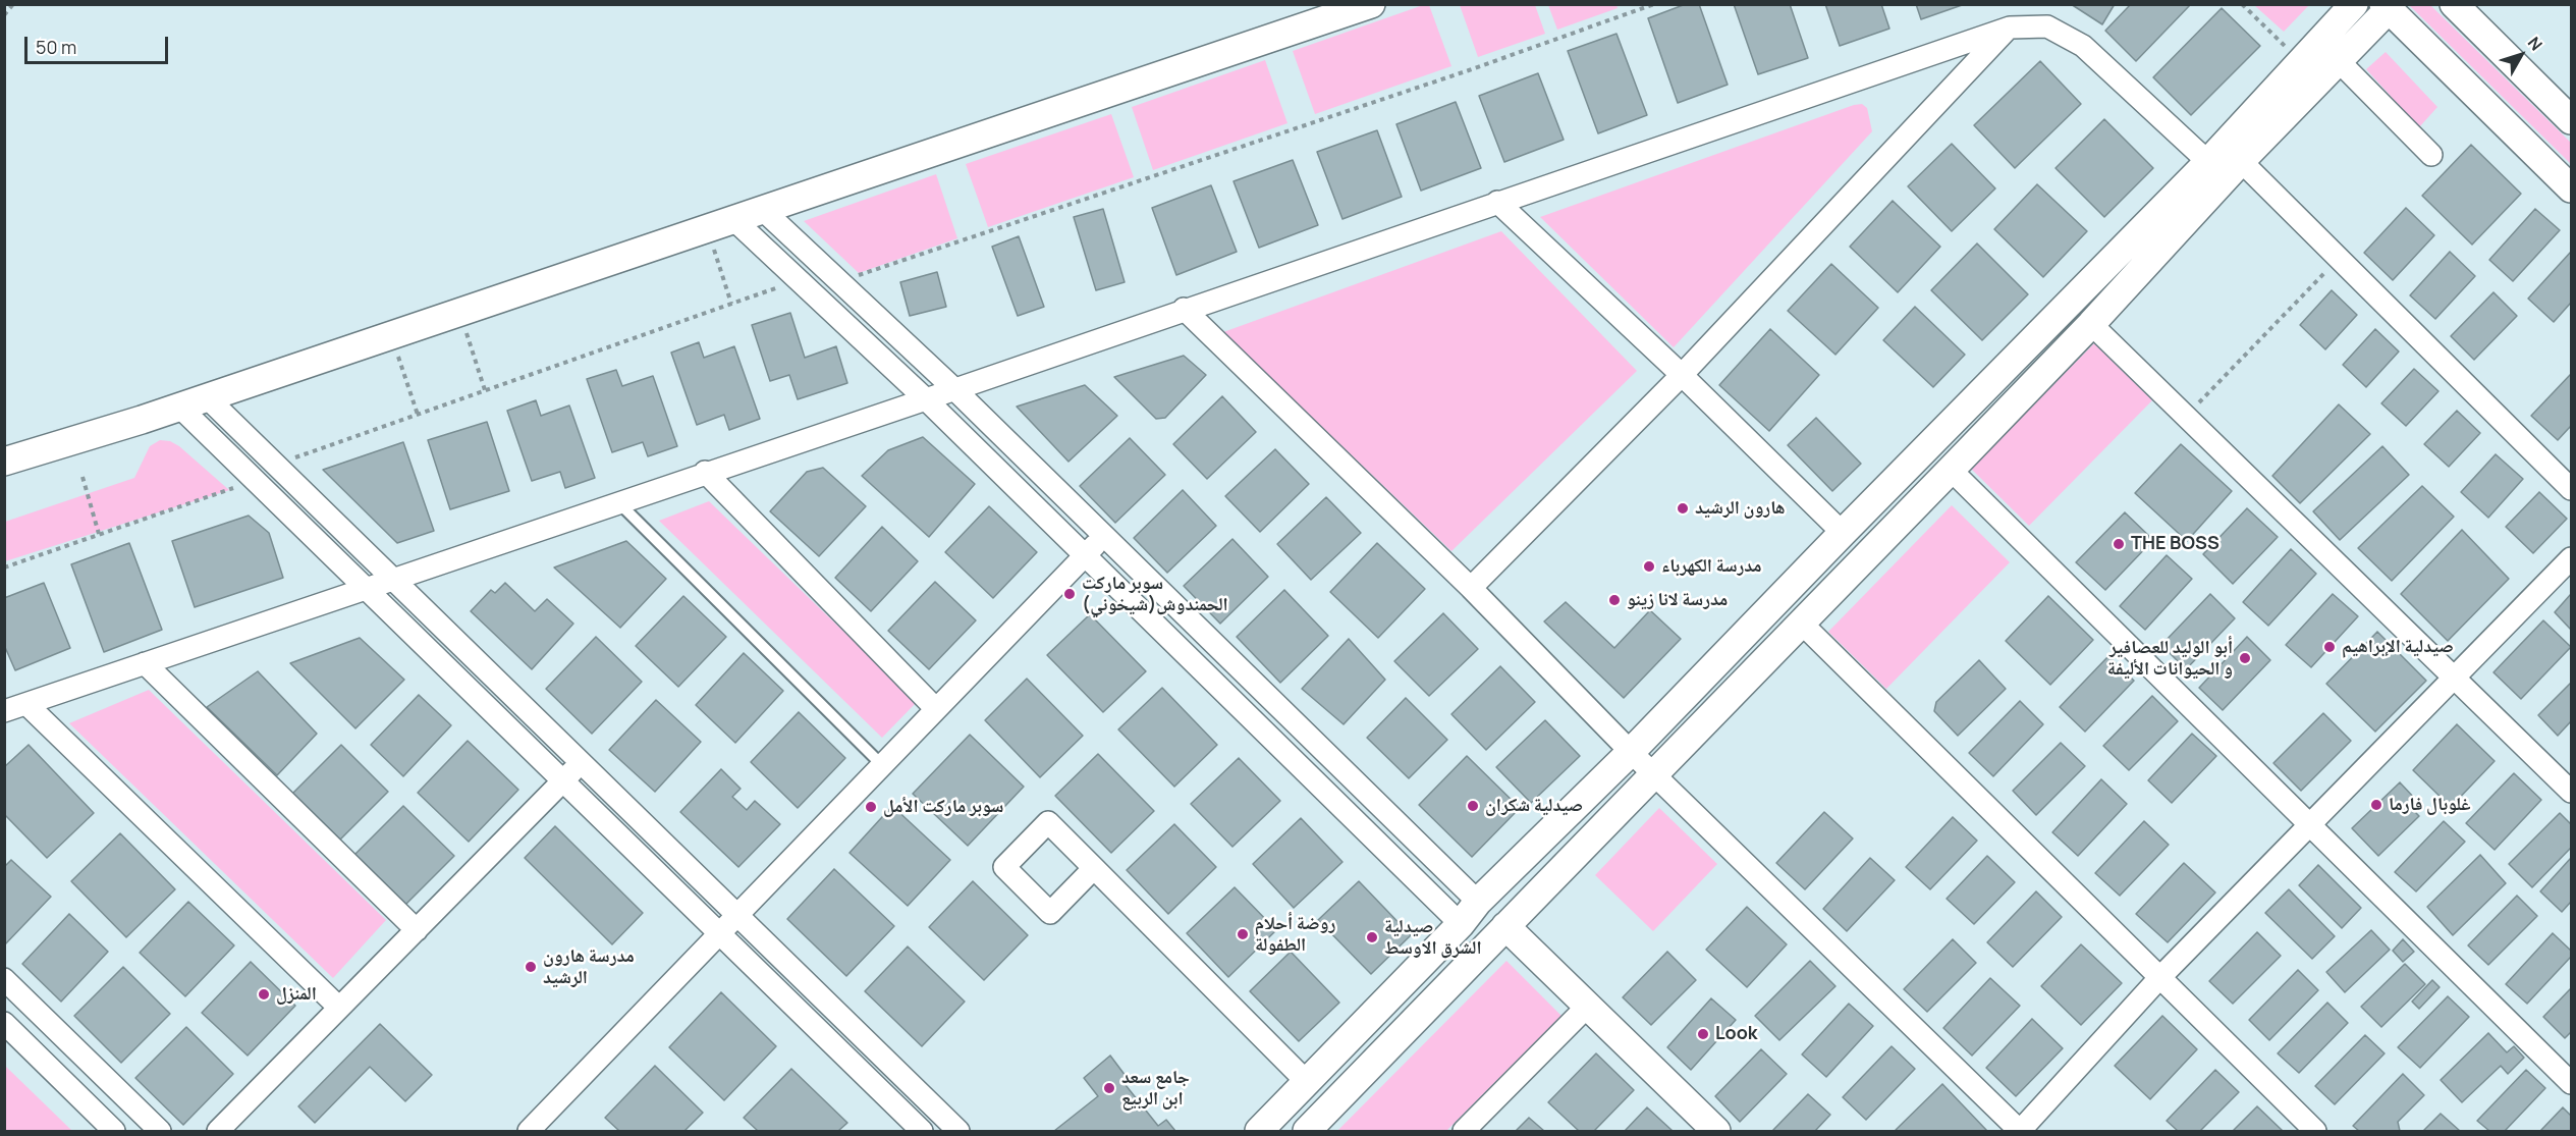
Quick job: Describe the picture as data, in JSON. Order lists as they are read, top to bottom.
{
  "places": [
    "هارون الرشيد",
    "THE BOSS",
    "مدرسة الكهرباء",
    "سوبر ماركت الحمندوش(شيخوني)",
    "مدرسة لانا زينو",
    "صيدلية الإبراهيم",
    "أبو الوليد للعصافير و الحيوانات الأليفة",
    "غلوبال فارما",
    "صيدلية شكران",
    "سوبر ماركت الأمل",
    "روضة أحلام الطفولة",
    "صيدلية الشرق الاوسط",
    "مدرسة هارون الرشيد",
    "المنزل",
    "Look",
    "جامع سعد ابن الربيع"
  ],
  "scale_bar": "50 m",
  "north": "top right"
}
